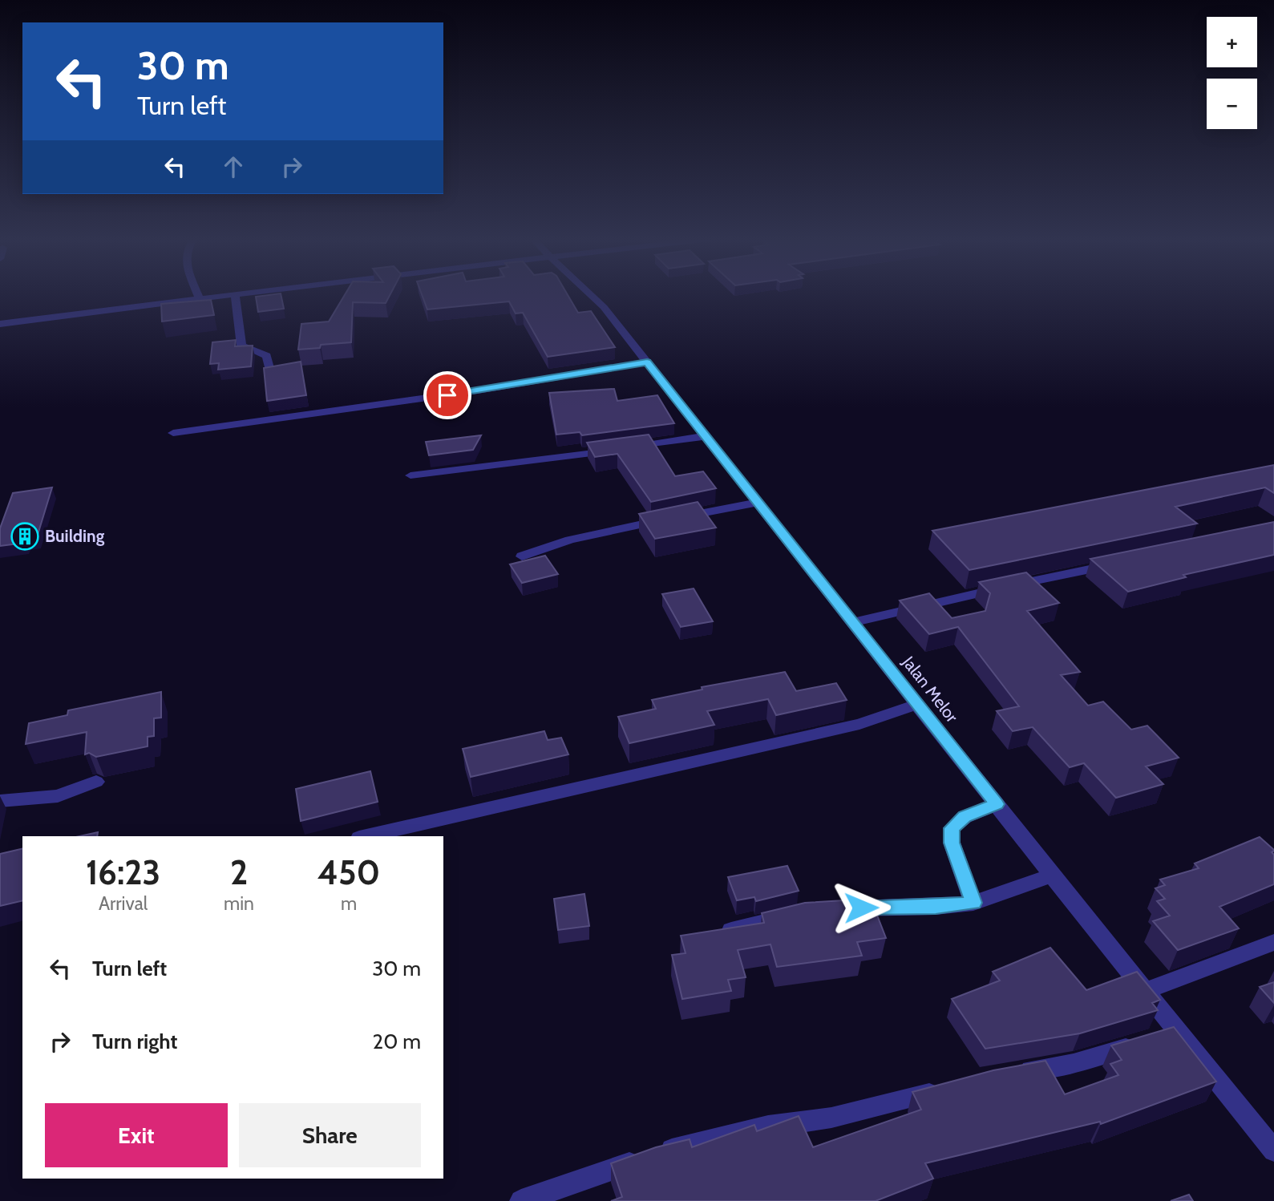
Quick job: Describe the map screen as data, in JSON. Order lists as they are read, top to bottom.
{
  "streets": {
    "street": ["Jalan Melor"]
  },
  "places": {
    "building": ["Building"]
  },
  "page": {
    "map_buttons": ["+", "−"],
    "turn": ["30 m", "Turn left"],
    "eta": [
      "16:23",
      "Arrival",
      "2",
      "min",
      "450",
      "m"
    ],
    "list": [
      {
        "name": "Turn left",
        "value": "30 m"
      },
      {
        "name": "Turn right",
        "value": "20 m"
      }
    ],
    "buttons": ["Exit", "Share"]
  }
}
